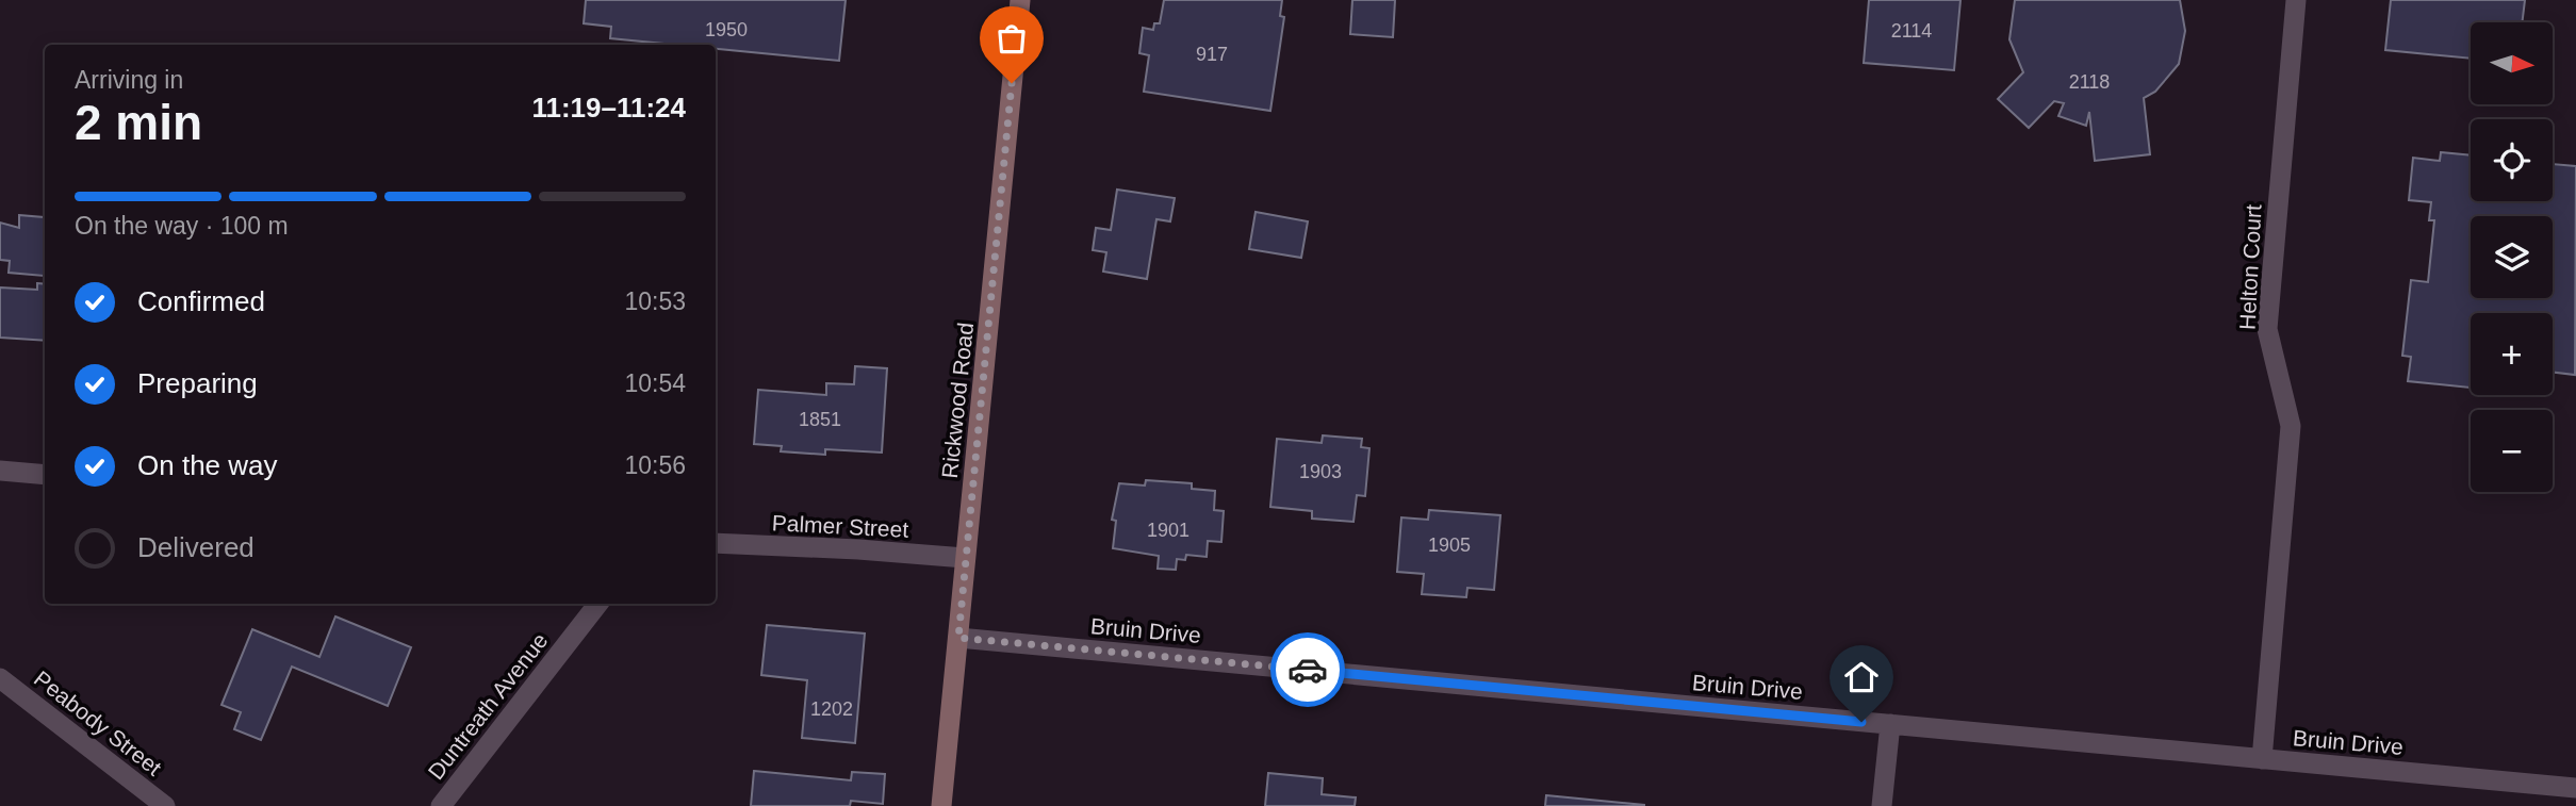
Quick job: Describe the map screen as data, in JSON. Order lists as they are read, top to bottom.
{
  "streets": {
    "main road": ["Rickwood Road"],
    "street": [
      "Helton Court",
      "Palmer Street",
      "Bruin Drive",
      "Duntreath Avenue",
      "Peabody Street"
    ]
  },
  "crossings": [
    ["Helton Court", "Bruin Drive"],
    ["Rickwood Road", "Palmer Street"],
    ["Rickwood Road", "Bruin Drive"]
  ],
  "house_numbers": [
    "1950",
    "2114",
    "917",
    "2118",
    "1851",
    "1903",
    "1901",
    "1905",
    "1202"
  ],
  "north": "right",
  "page": {
    "map_buttons": ["+", "−"],
    "heading": ["2 min", "Arriving in", "11:19–11:24"],
    "bar": "On the way · 100 m",
    "list": [
      ["Confirmed", "10:53"],
      ["Preparing", "10:54"],
      ["On the way", "10:56"],
      "Delivered"
    ]
  }
}
